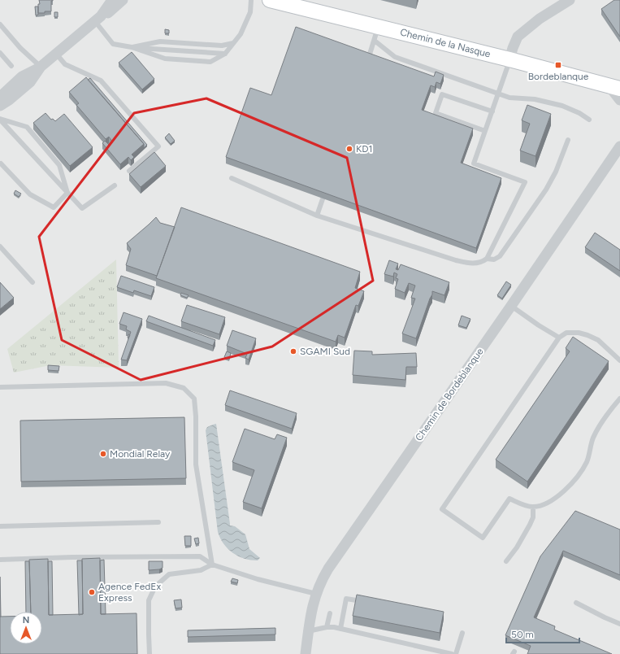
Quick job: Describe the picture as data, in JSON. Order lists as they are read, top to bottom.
{
  "streets": {
    "street": ["Chemin de la Nasque", "Chemin de Bordeblanque"]
  },
  "places": {
    "transit": ["Bordeblanque"],
    "other": [
      "KD1",
      "SGAMI Sud",
      "Mondial Relay",
      "Agence FedEx Express"
    ]
  },
  "scale_bar": "50 m",
  "north": "top"
}
